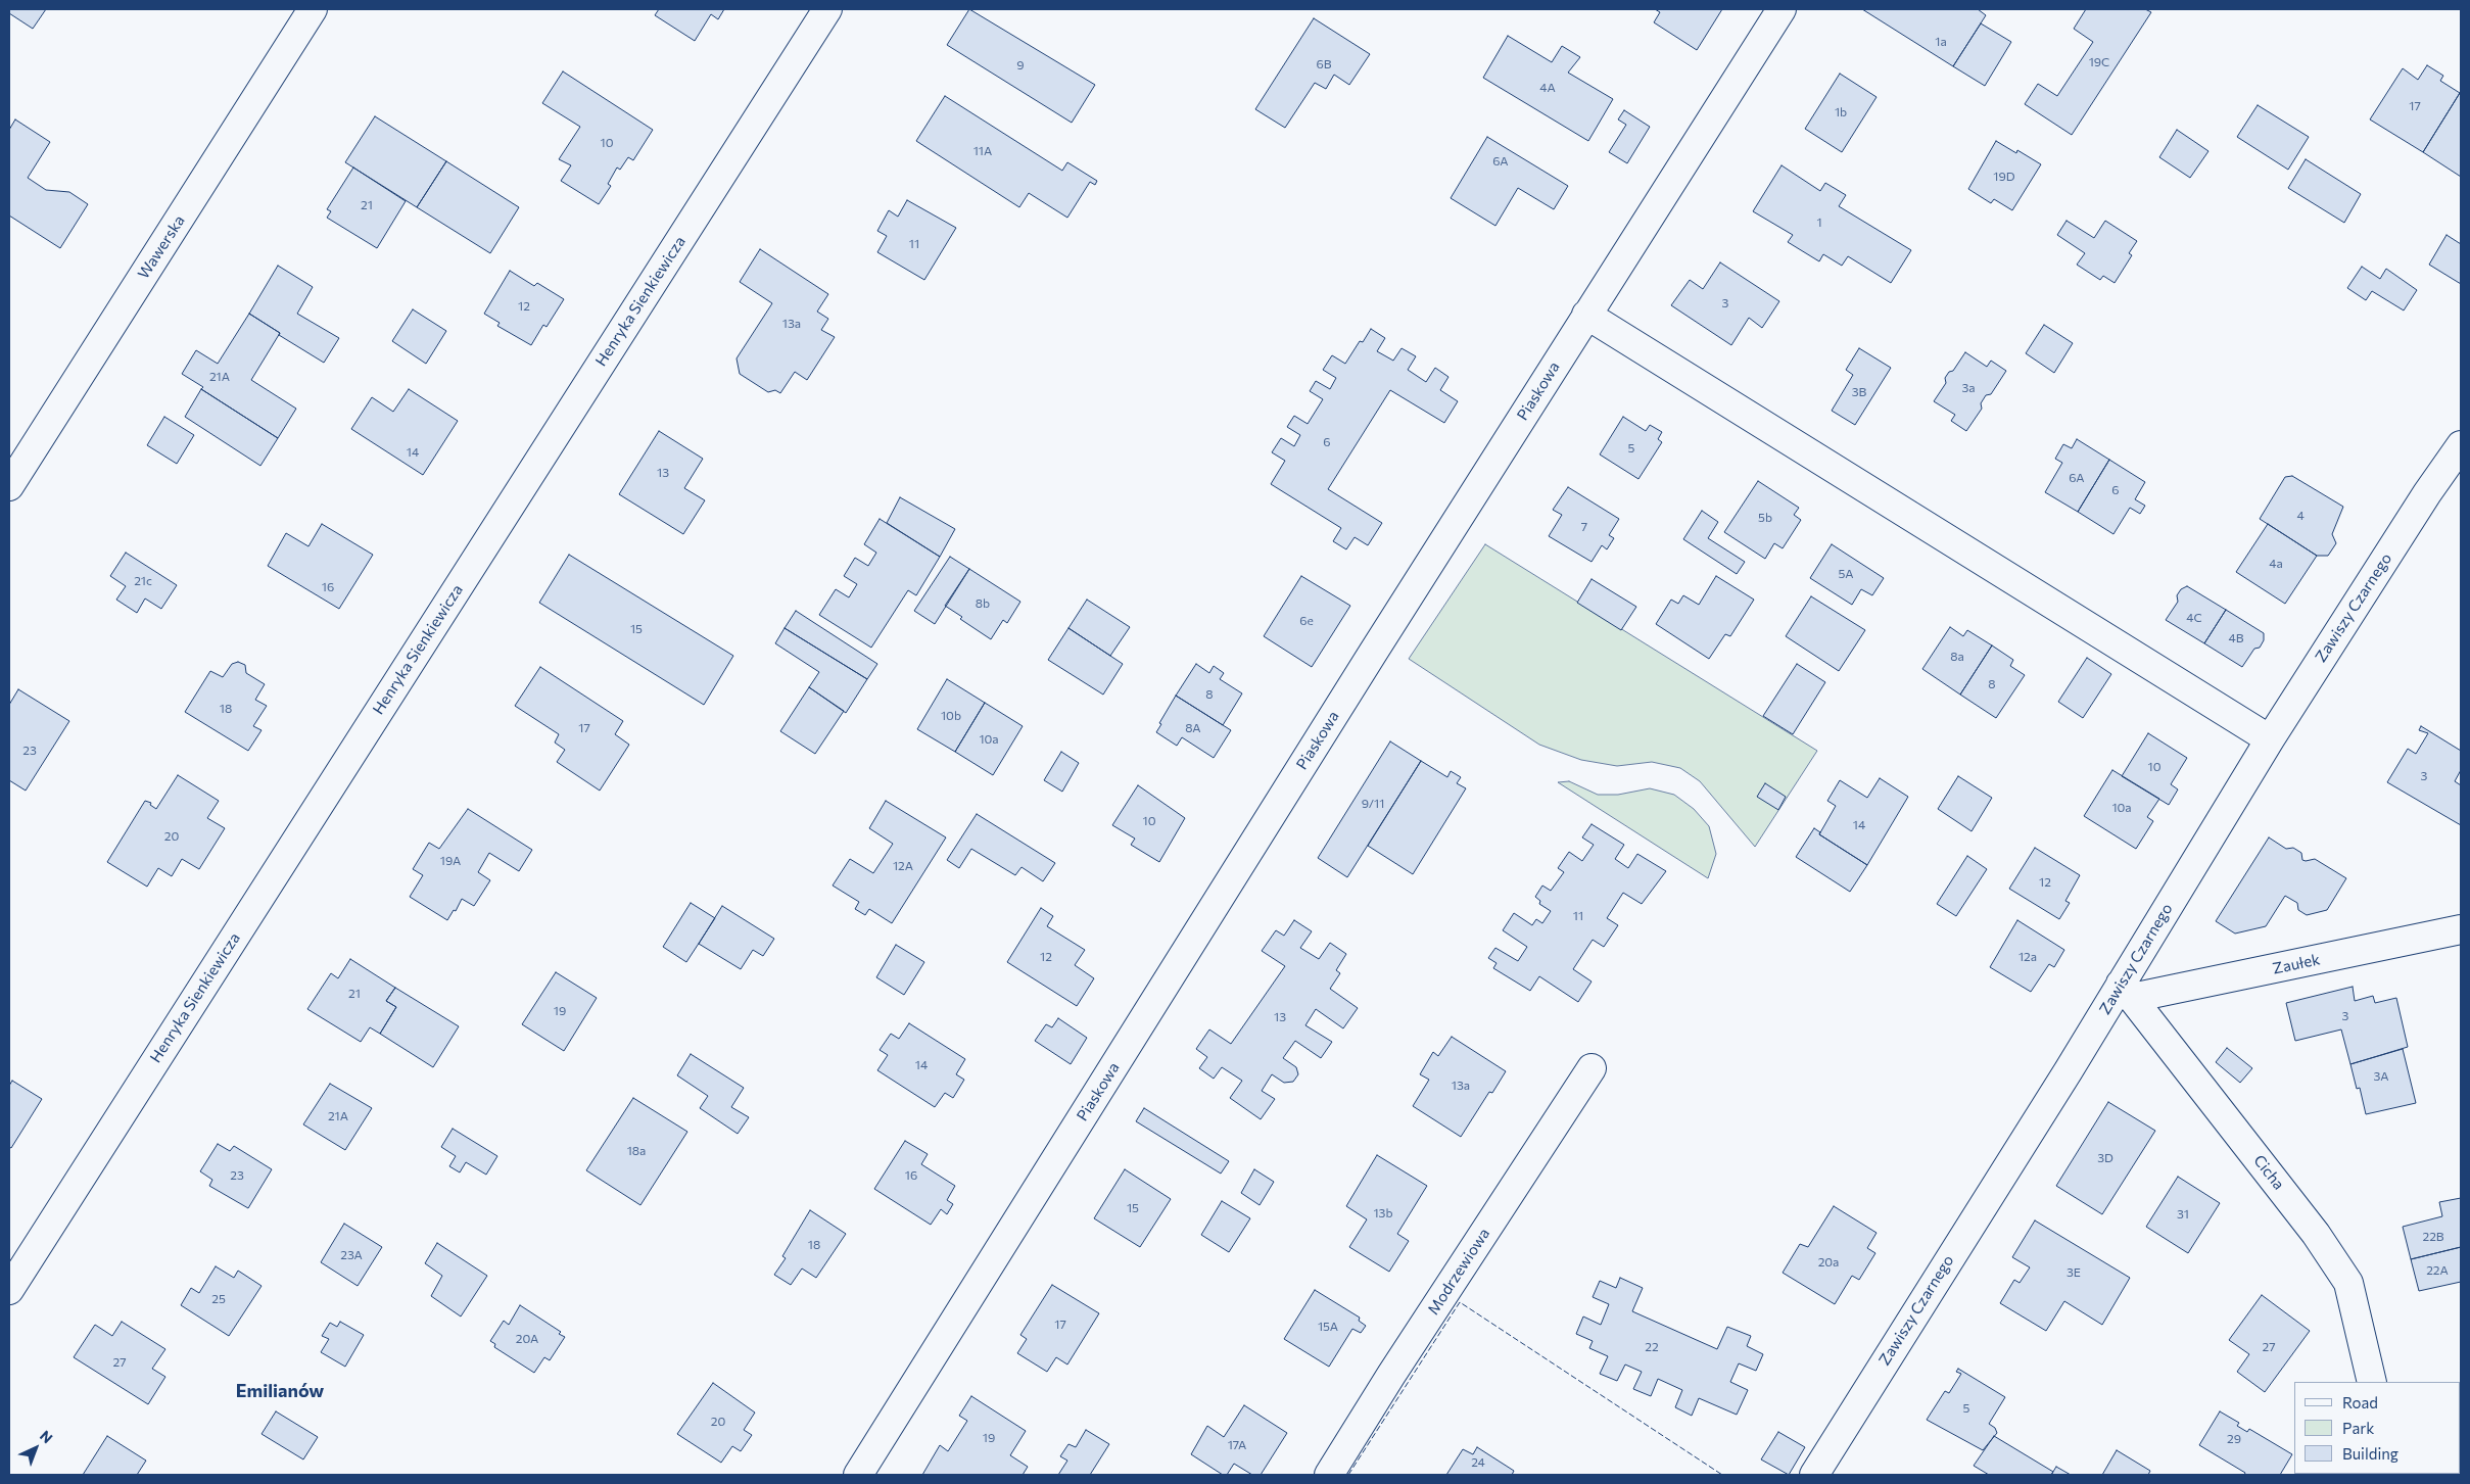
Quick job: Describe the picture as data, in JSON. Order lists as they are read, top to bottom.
{
  "streets": {
    "street": [
      "Wawerska",
      "Henryka Sienkiewicza",
      "Piaskowa",
      "Zawiszy Czarnego",
      "Zaułek",
      "Cicha",
      "Modrzewiowa"
    ]
  },
  "crossings": [
    ["Zawiszy Czarnego", "Zaułek"],
    ["Zawiszy Czarnego", "Cicha"],
    ["Zaułek", "Cicha"]
  ],
  "districts": ["Emilianów"],
  "house_numbers": [
    "1a",
    "19C",
    "6B",
    "9",
    "4A",
    "17",
    "1b",
    "10",
    "11A",
    "6A",
    "19D",
    "21",
    "1",
    "11",
    "3",
    "12",
    "13a",
    "21A",
    "3a",
    "3B",
    "6",
    "5",
    "14",
    "13",
    "6A",
    "6",
    "4",
    "5b",
    "7",
    "4a",
    "5A",
    "21c",
    "16",
    "8b",
    "4C",
    "6e",
    "15",
    "4B",
    "8a",
    "8",
    "8",
    "18",
    "10b",
    "17",
    "8A",
    "10a",
    "23",
    "10",
    "3",
    "9/11",
    "10a",
    "10",
    "14",
    "20",
    "19A",
    "12A",
    "12",
    "11",
    "12",
    "12a",
    "21",
    "19",
    "3",
    "13",
    "14",
    "3A",
    "13a",
    "21A",
    "18a",
    "3D",
    "23",
    "16",
    "15",
    "13b",
    "31",
    "22B",
    "18",
    "23A",
    "20a",
    "22A",
    "3E",
    "25",
    "17",
    "15A",
    "20A",
    "22",
    "27",
    "27",
    "5",
    "20",
    "19",
    "29",
    "17A",
    "24"
  ],
  "legend": ["Road", "Park", "Building"],
  "north": "top right"
}
